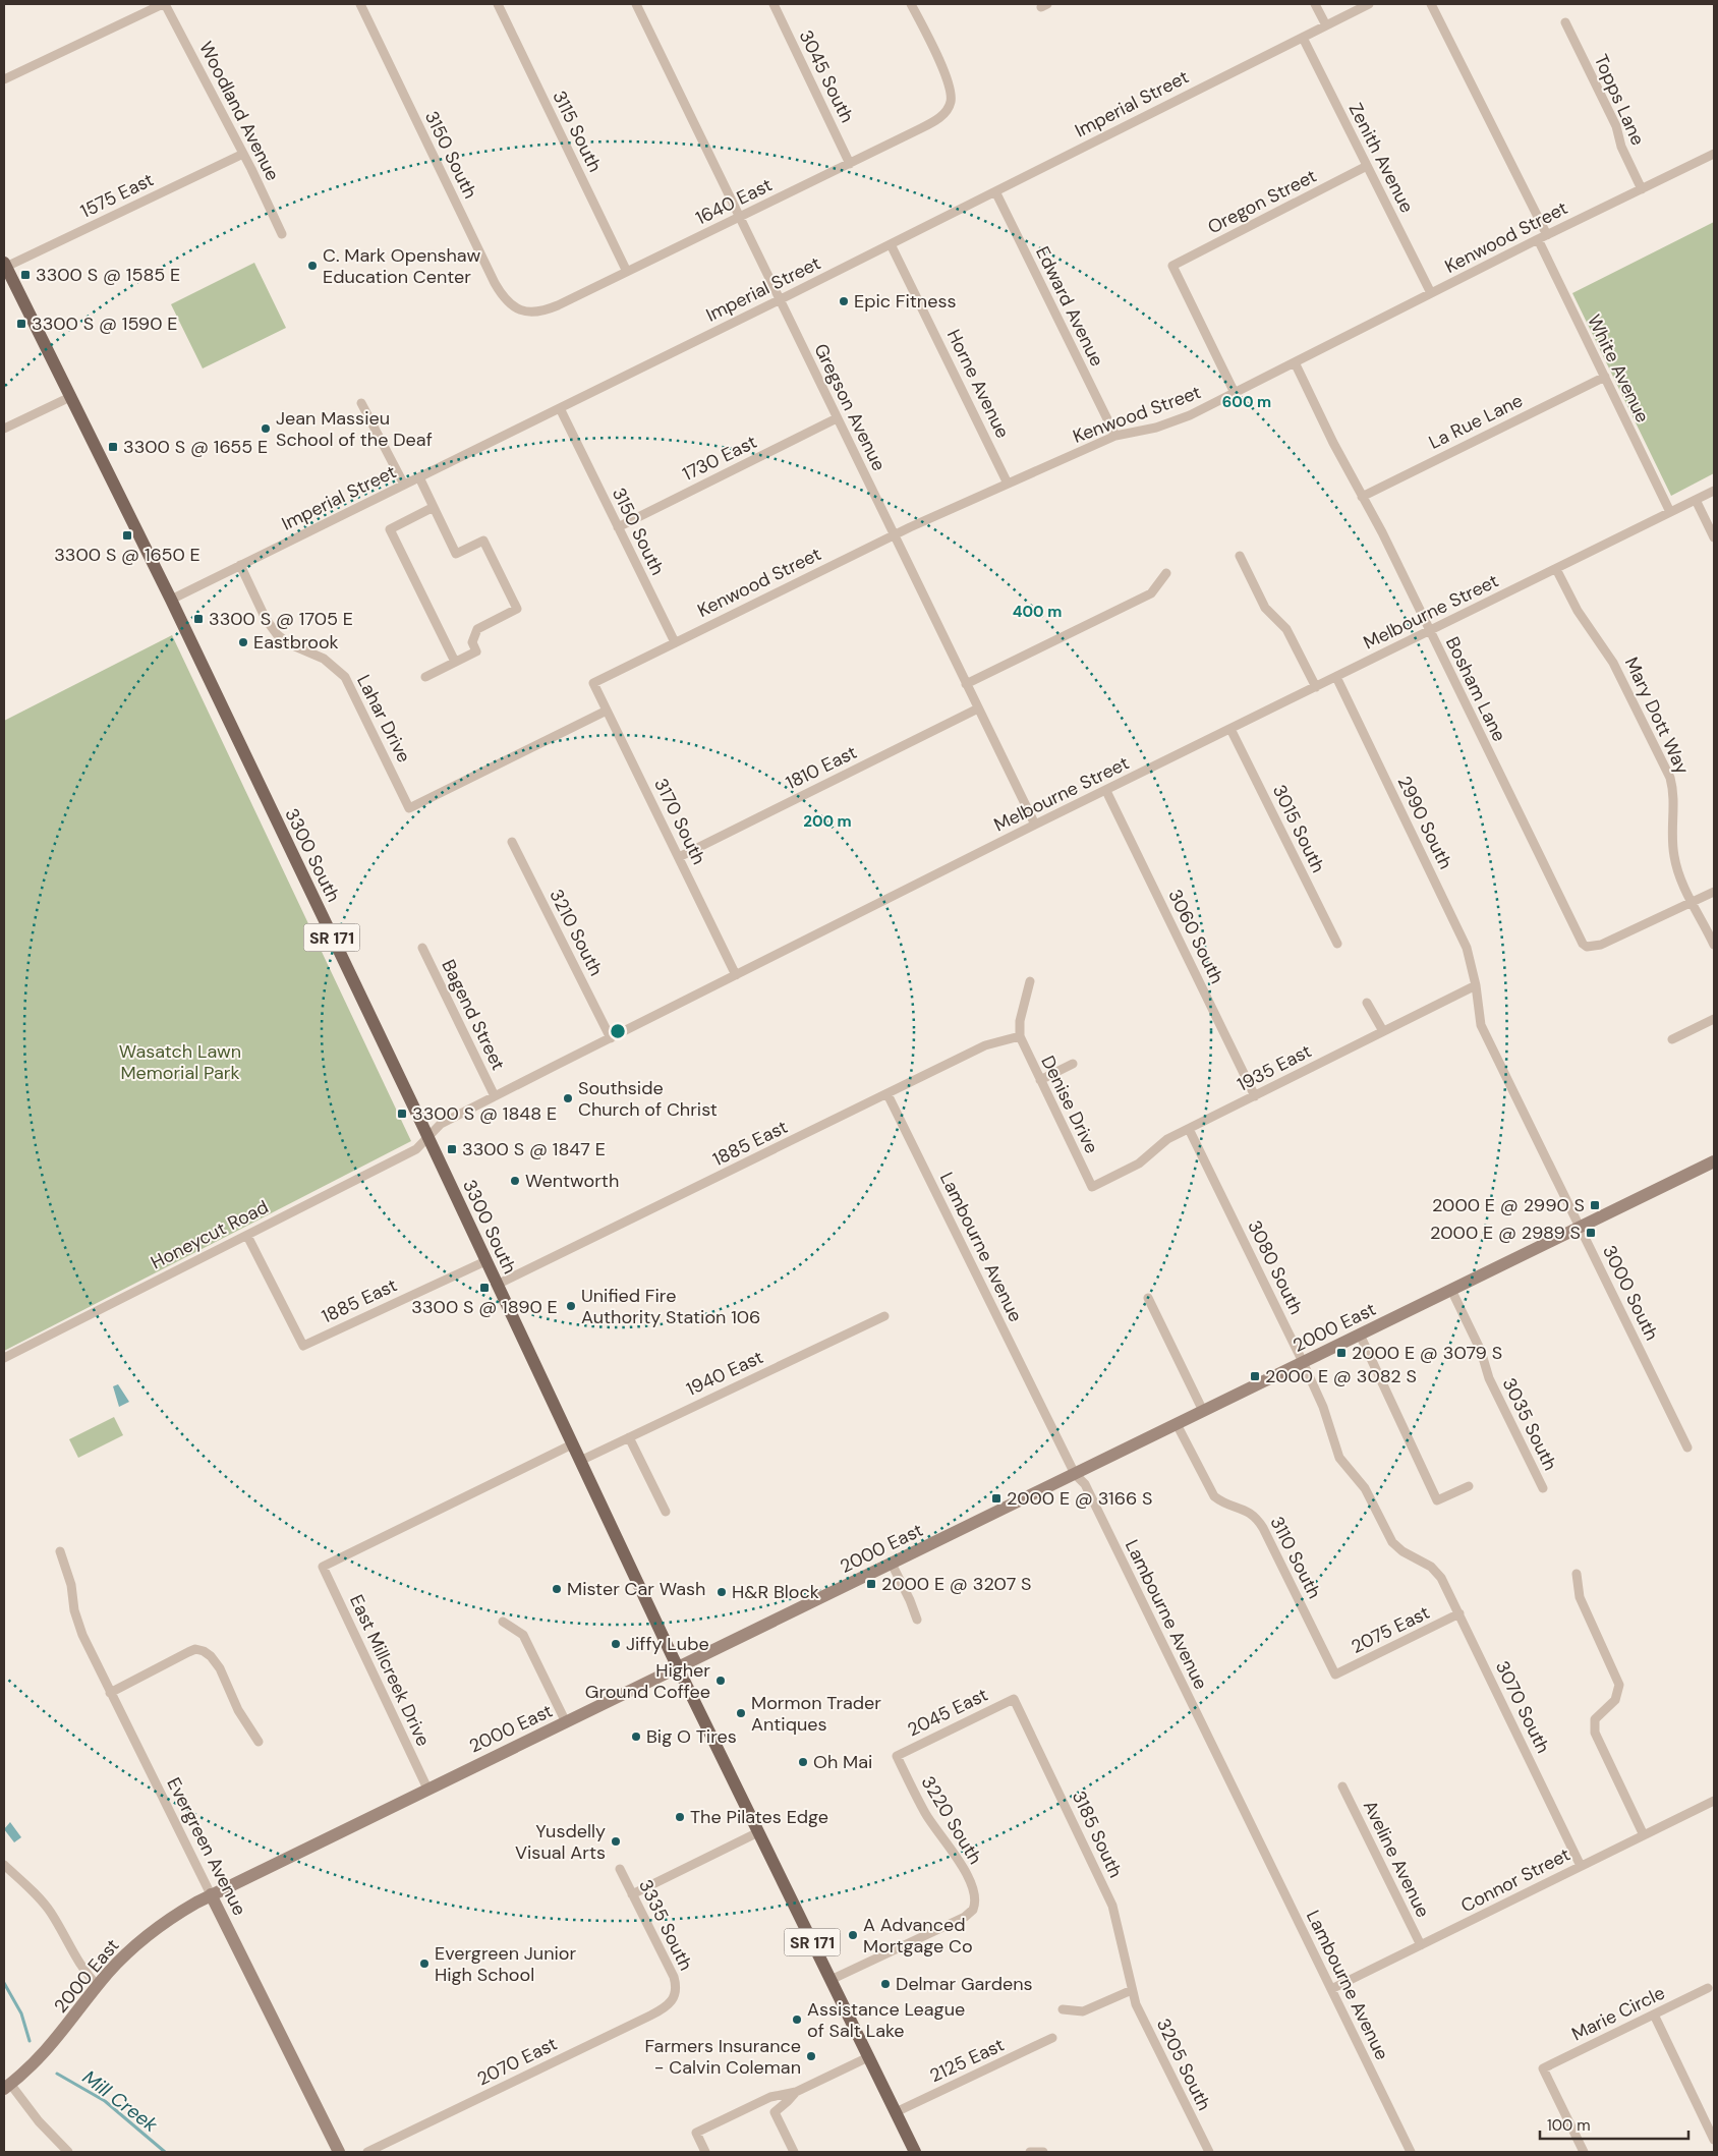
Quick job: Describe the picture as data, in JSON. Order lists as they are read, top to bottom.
{
  "streets": {
    "main road": ["3300 South", "SR 171"],
    "street": [
      "3045 South",
      "Topps Lane",
      "Imperial Street",
      "Woodland Avenue",
      "3115 South",
      "3150 South",
      "Zenith Avenue",
      "1575 East",
      "1640 East",
      "Oregon Street",
      "Kenwood Street",
      "Edward Avenue",
      "White Avenue",
      "Horne Avenue",
      "Gregson Avenue",
      "La Rue Lane",
      "1730 East",
      "Melbourne Street",
      "Bosham Lane",
      "Mary Dott Way",
      "Lahar Drive",
      "1810 East",
      "3170 South",
      "2990 South",
      "3015 South",
      "3210 South",
      "3060 South",
      "Bagend Street",
      "1935 East",
      "Denise Drive",
      "1885 East",
      "Honeycut Road",
      "Lambourne Avenue",
      "3080 South",
      "3000 South",
      "2000 East",
      "1940 East",
      "3035 South",
      "3110 South",
      "2075 East",
      "East Millcreek Drive",
      "3070 South",
      "2045 East",
      "3220 South",
      "3185 South",
      "Evergreen Avenue",
      "Aveline Avenue",
      "Connor Street",
      "3335 South",
      "Marie Circle",
      "2125 East",
      "2070 East",
      "3205 South"
    ]
  },
  "crossings": [
    ["3045 South", "1640 East"],
    ["Topps Lane", "Kenwood Street"],
    ["Imperial Street", "3150 South"],
    ["Imperial Street", "Zenith Avenue"],
    ["Imperial Street", "Edward Avenue"],
    ["Imperial Street", "Horne Avenue"],
    ["Imperial Street", "Gregson Avenue"],
    ["Imperial Street", "Lahar Drive"],
    ["Imperial Street", "3300 South"],
    ["Woodland Avenue", "1575 East"],
    ["3115 South", "1640 East"],
    ["3150 South", "1640 East"],
    ["3150 South", "Kenwood Street"],
    ["3150 South", "1730 East"],
    ["Zenith Avenue", "Oregon Street"],
    ["Zenith Avenue", "Kenwood Street"],
    ["1575 East", "3300 South"],
    ["1640 East", "Gregson Avenue"],
    ["Oregon Street", "Kenwood Street"],
    ["Kenwood Street", "Edward Avenue"],
    ["Kenwood Street", "White Avenue"],
    ["Kenwood Street", "Horne Avenue"],
    ["Kenwood Street", "Gregson Avenue"],
    ["Kenwood Street", "Bosham Lane"],
    ["Kenwood Street", "3170 South"],
    ["White Avenue", "La Rue Lane"],
    ["White Avenue", "Melbourne Street"],
    ["Gregson Avenue", "1730 East"],
    ["Gregson Avenue", "Melbourne Street"],
    ["Gregson Avenue", "1810 East"],
    ["La Rue Lane", "Bosham Lane"],
    ["Melbourne Street", "Bosham Lane"],
    ["Melbourne Street", "Mary Dott Way"],
    ["Melbourne Street", "3170 South"],
    ["Melbourne Street", "2990 South"],
    ["Melbourne Street", "3015 South"],
    ["Melbourne Street", "3300 South"],
    ["Melbourne Street", "3210 South"],
    ["Melbourne Street", "3060 South"],
    ["Melbourne Street", "Bagend Street"],
    ["Melbourne Street", "Honeycut Road"],
    ["Bosham Lane", "Mary Dott Way"],
    ["Lahar Drive", "3170 South"],
    ["1810 East", "3170 South"],
    ["2990 South", "1935 East"],
    ["2990 South", "3000 South"],
    ["3300 South", "1885 East"],
    ["3300 South", "Honeycut Road"],
    ["3300 South", "2000 East"],
    ["3300 South", "1940 East"],
    ["3300 South", "East Millcreek Drive"],
    ["3300 South", "3220 South"],
    ["3300 South", "2125 East"],
    ["3060 South", "1935 East"],
    ["1935 East", "Denise Drive"],
    ["1935 East", "3080 South"],
    ["1935 East", "3000 South"],
    ["Denise Drive", "1885 East"],
    ["1885 East", "Honeycut Road"],
    ["1885 East", "Lambourne Avenue"],
    ["Lambourne Avenue", "2000 East"],
    ["Lambourne Avenue", "Connor Street"],
    ["3080 South", "2000 East"],
    ["3080 South", "3070 South"],
    ["3000 South", "2000 East"],
    ["2000 East", "3035 South"],
    ["2000 East", "3110 South"],
    ["2000 East", "East Millcreek Drive"],
    ["2000 East", "Evergreen Avenue"],
    ["3110 South", "2075 East"],
    ["2075 East", "3070 South"],
    ["3070 South", "Connor Street"],
    ["2045 East", "3220 South"],
    ["2045 East", "3185 South"],
    ["3185 South", "3205 South"],
    ["Aveline Avenue", "Connor Street"],
    ["3335 South", "2070 East"]
  ],
  "water": ["Mill Creek"],
  "parks": ["Wasatch Lawn Memorial Park"],
  "places": {
    "other": [
      "C. Mark Openshaw Education Center",
      "Epic Fitness",
      "Jean Massieu School of the Deaf",
      "Eastbrook",
      "Southside Church of Christ",
      "Wentworth",
      "Unified Fire Authority Station 106",
      "Mister Car Wash",
      "H&R Block",
      "Jiffy Lube",
      "Higher Ground Coffee",
      "Mormon Trader Antiques",
      "Big O Tires",
      "Oh Mai",
      "The Pilates Edge",
      "Yusdelly Visual Arts",
      "A Advanced Mortgage Co",
      "Evergreen Junior High School",
      "Delmar Gardens",
      "Assistance League of Salt Lake",
      "Farmers Insurance - Calvin Coleman"
    ],
    "transit": [
      "3300 S @ 1585 E",
      "3300 S @ 1590 E",
      "3300 S @ 1655 E",
      "3300 S @ 1650 E",
      "3300 S @ 1705 E",
      "3300 S @ 1848 E",
      "3300 S @ 1847 E",
      "2000 E @ 2990 S",
      "2000 E @ 2989 S",
      "3300 S @ 1890 E",
      "2000 E @ 3079 S",
      "2000 E @ 3082 S",
      "2000 E @ 3166 S",
      "2000 E @ 3207 S"
    ]
  },
  "scale_bar": "100 m",
  "rings": ["600 m", "400 m", "200 m"]
}
